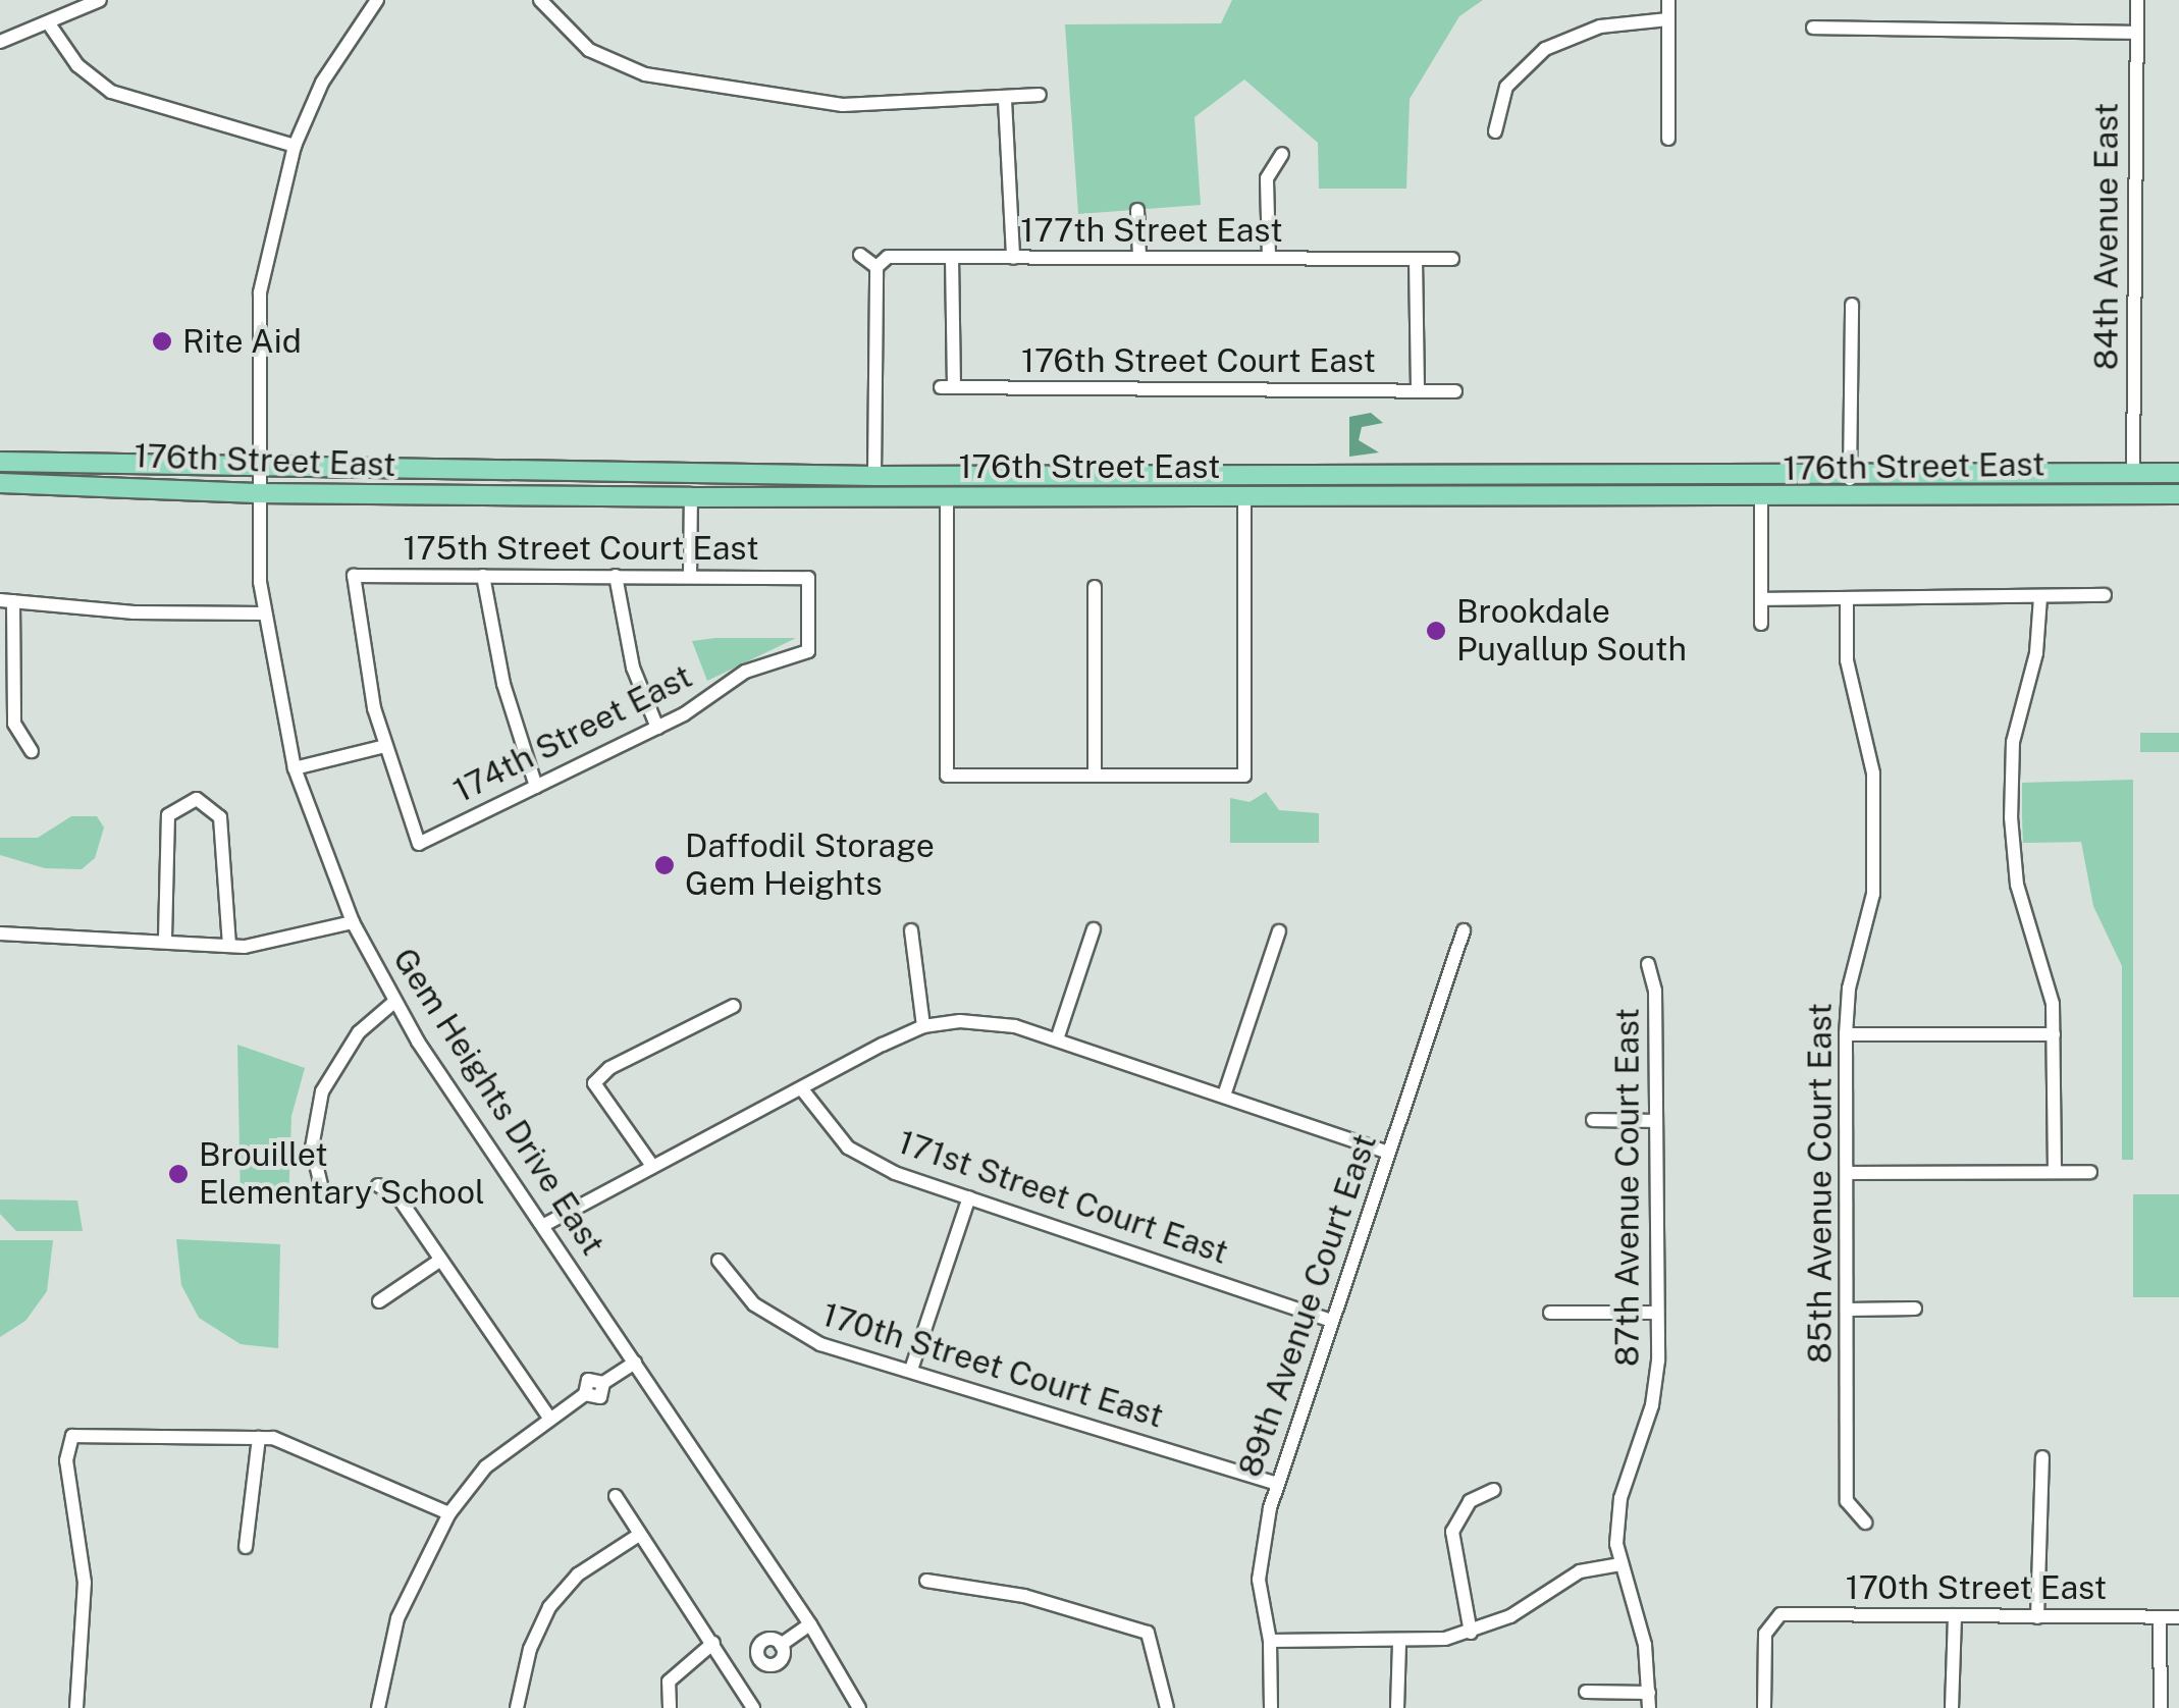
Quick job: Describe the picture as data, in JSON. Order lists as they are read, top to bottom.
{
  "streets": {
    "main road": ["176th Street East"],
    "street": [
      "177th Street East",
      "84th Avenue East",
      "176th Street Court East",
      "175th Street Court East",
      "174th Street East",
      "Gem Heights Drive East",
      "85th Avenue Court East",
      "87th Avenue Court East",
      "171st Street Court East",
      "89th Avenue Court East",
      "170th Street Court East",
      "170th Street East"
    ]
  },
  "crossings": [
    ["177th Street East", "176th Street Court East"],
    ["84th Avenue East", "176th Street East"],
    ["176th Street East", "Gem Heights Drive East"],
    ["175th Street Court East", "174th Street East"],
    ["171st Street Court East", "89th Avenue Court East"],
    ["89th Avenue Court East", "170th Street Court East"]
  ],
  "places": [
    "Rite Aid",
    "Brookdale Puyallup South",
    "Daffodil Storage Gem Heights",
    "Brouillet Elementary School"
  ]
}
